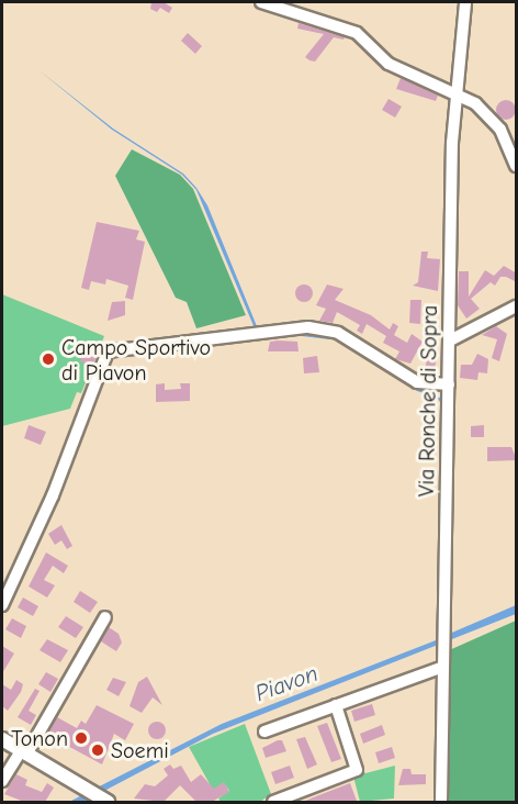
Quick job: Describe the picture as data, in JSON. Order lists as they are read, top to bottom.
{
  "streets": {
    "street": ["Via Ronche di Sopra"]
  },
  "water": ["Piavon"],
  "places": ["Campo Sportivo di Piavon", "Tonon", "Soemi"]
}
